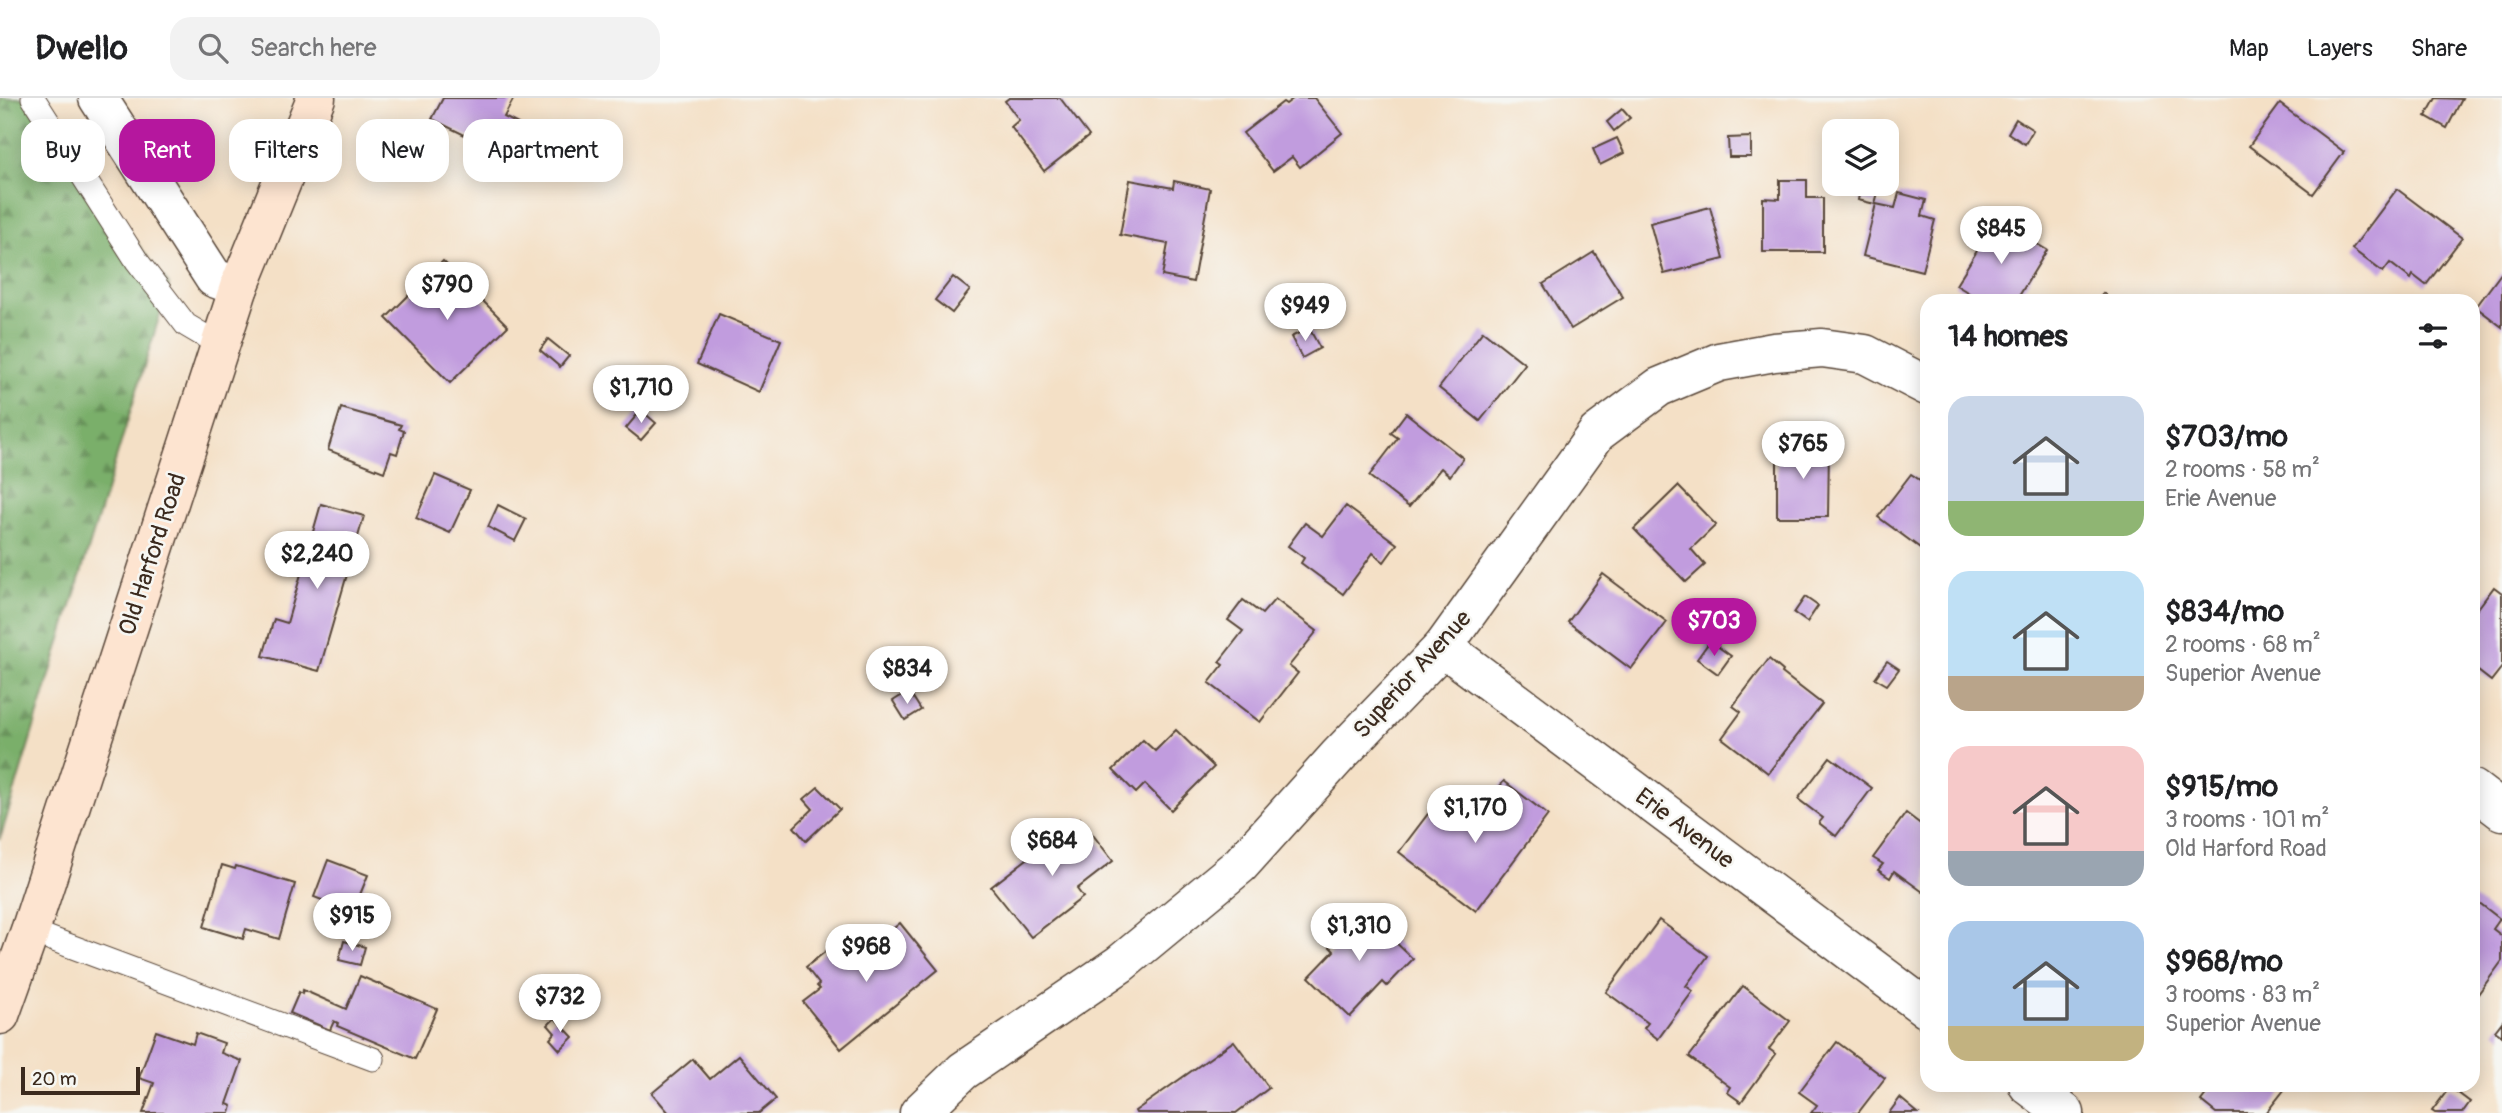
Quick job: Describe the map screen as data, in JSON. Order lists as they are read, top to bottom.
{
  "streets": {
    "street": ["Old Harford Road", "Superior Avenue", "Erie Avenue"]
  },
  "crossings": [
    ["Superior Avenue", "Erie Avenue"]
  ],
  "scale_bar": "20 m",
  "page": {
    "header": "Dwello",
    "search": "Search here",
    "nav": ["Map", "Layers", "Share"],
    "chip": [
      "Buy",
      "Rent",
      "Filters",
      "New",
      "Apartment"
    ],
    "price": [
      "$845",
      "$790",
      "$949",
      "$1,710",
      "$765",
      "$2,240",
      "$703",
      "$834",
      "$1,170",
      "$684",
      "$915",
      "$1,310",
      "$968",
      "$732"
    ],
    "heading": "14 homes",
    "list": [
      {
        "name": "$703/mo",
        "note": "2 rooms · 58 m² · Erie Avenue"
      },
      {
        "name": "$834/mo",
        "note": "2 rooms · 68 m² · Superior Avenue"
      },
      {
        "name": "$915/mo",
        "note": "3 rooms · 101 m² · Old Harford Road"
      },
      {
        "name": "$968/mo",
        "note": "3 rooms · 83 m² · Superior Avenue"
      }
    ],
    "scale": "20 m"
  }
}
